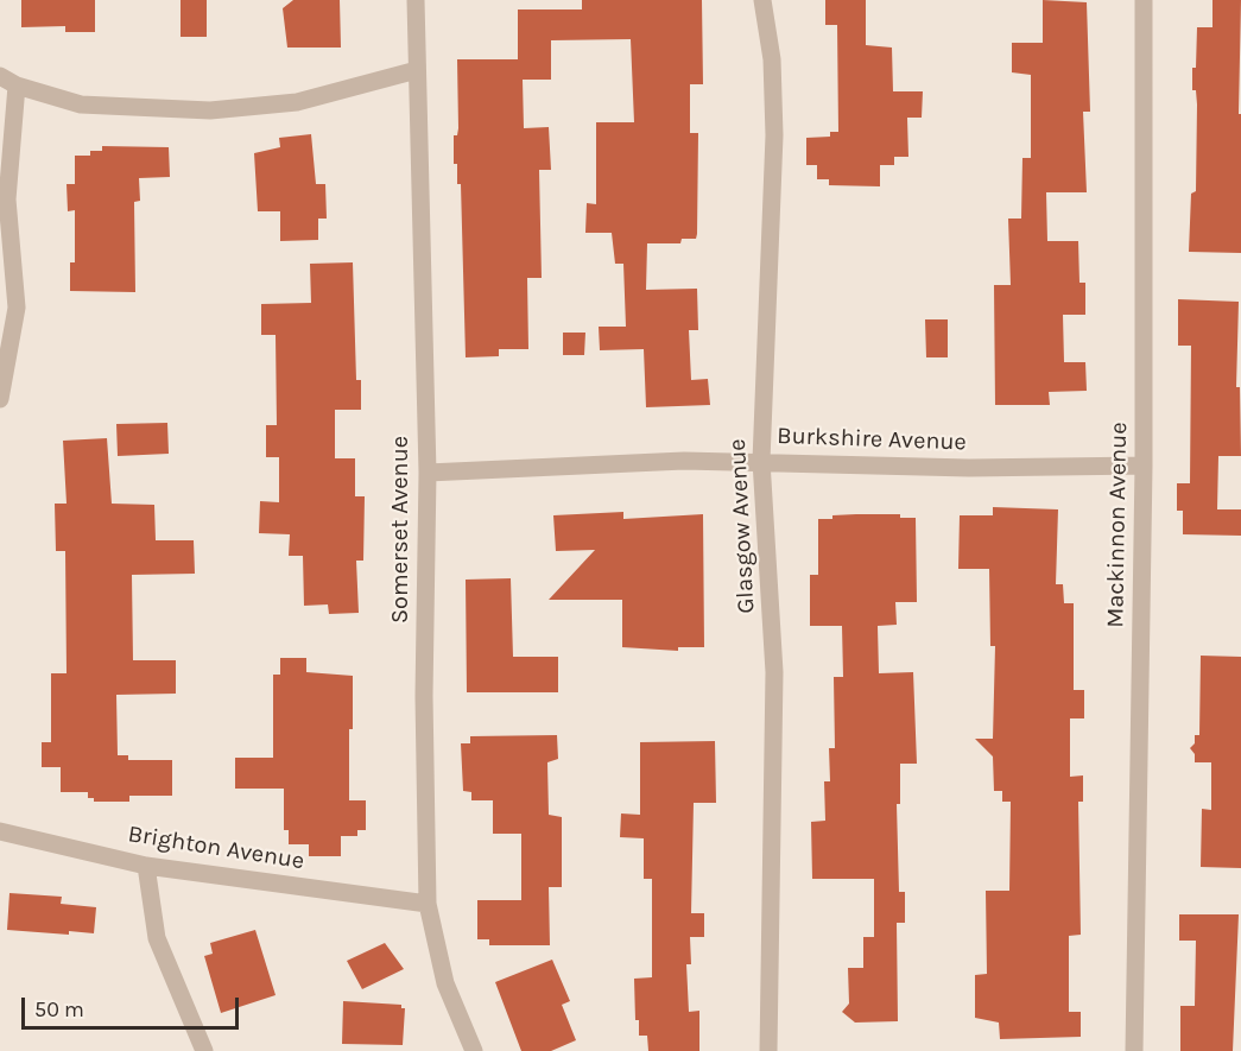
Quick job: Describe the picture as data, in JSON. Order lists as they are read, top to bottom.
{
  "streets": {
    "street": [
      "Burkshire Avenue",
      "Mackinnon Avenue",
      "Glasgow Avenue",
      "Somerset Avenue",
      "Brighton Avenue"
    ]
  },
  "crossings": [
    ["Burkshire Avenue", "Mackinnon Avenue"],
    ["Burkshire Avenue", "Glasgow Avenue"],
    ["Burkshire Avenue", "Somerset Avenue"],
    ["Somerset Avenue", "Brighton Avenue"]
  ],
  "scale_bar": "50 m"
}
